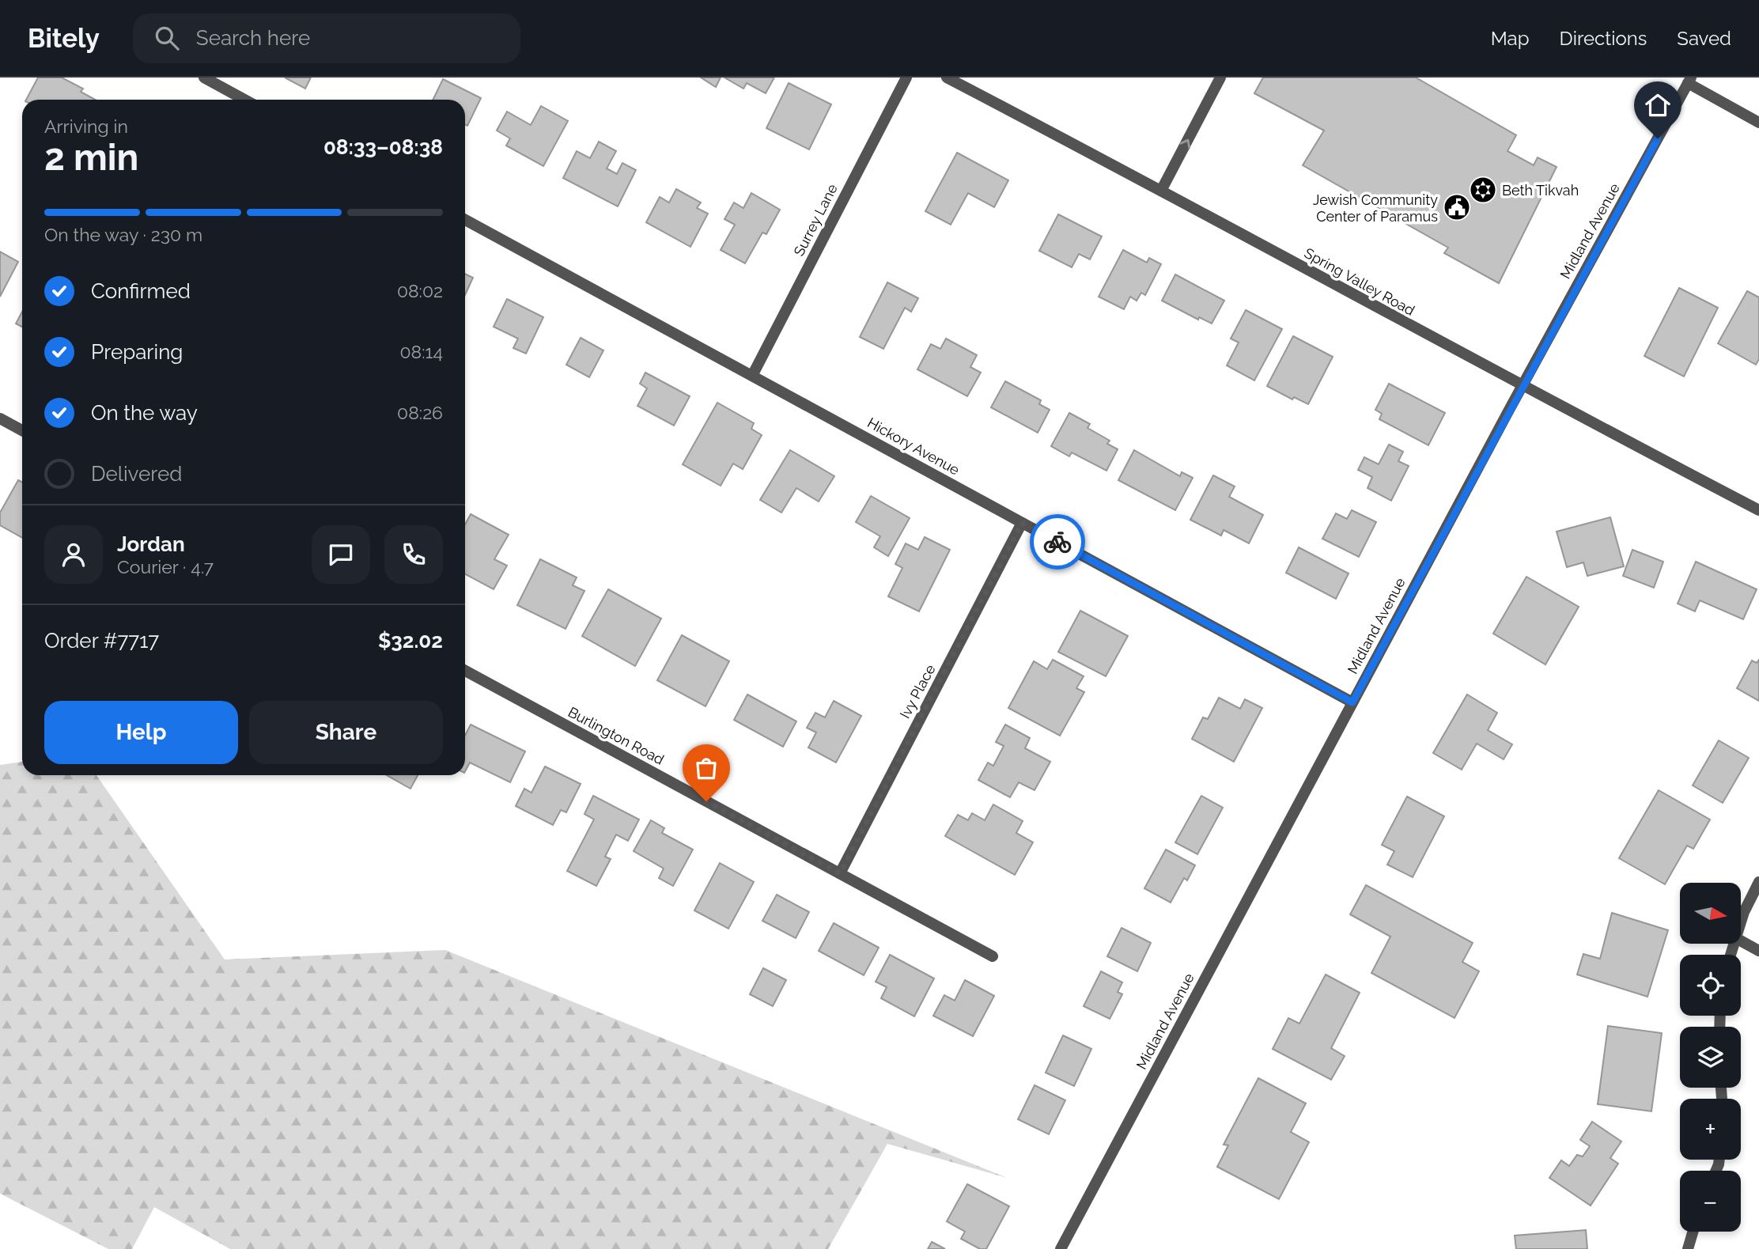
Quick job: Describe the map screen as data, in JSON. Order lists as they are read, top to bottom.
{
  "streets": {
    "street": [
      "Surrey Lane",
      "Midland Avenue",
      "Spring Valley Road",
      "Hickory Avenue",
      "Ivy Place",
      "Burlington Road"
    ]
  },
  "crossings": [
    ["Surrey Lane", "Hickory Avenue"],
    ["Midland Avenue", "Spring Valley Road"],
    ["Midland Avenue", "Hickory Avenue"],
    ["Hickory Avenue", "Ivy Place"],
    ["Ivy Place", "Burlington Road"]
  ],
  "places": {
    "synagogue": ["Beth Tikvah"],
    "public building": ["Jewish Community Center of Paramus"]
  },
  "north": "right",
  "page": {
    "header": "Bitely",
    "search": "Search here",
    "nav": ["Map", "Directions", "Saved"],
    "heading": ["2 min", "Arriving in", "08:33–08:38"],
    "panel": [
      "Jordan",
      "Courier · 4.7",
      "Order #7717",
      "$32.02"
    ],
    "bar": "On the way · 230 m",
    "list": [
      ["Confirmed", "08:02"],
      ["Preparing", "08:14"],
      ["On the way", "08:26"],
      "Delivered"
    ],
    "buttons": ["Help", "Share"],
    "map_buttons": ["+", "−"]
  }
}
